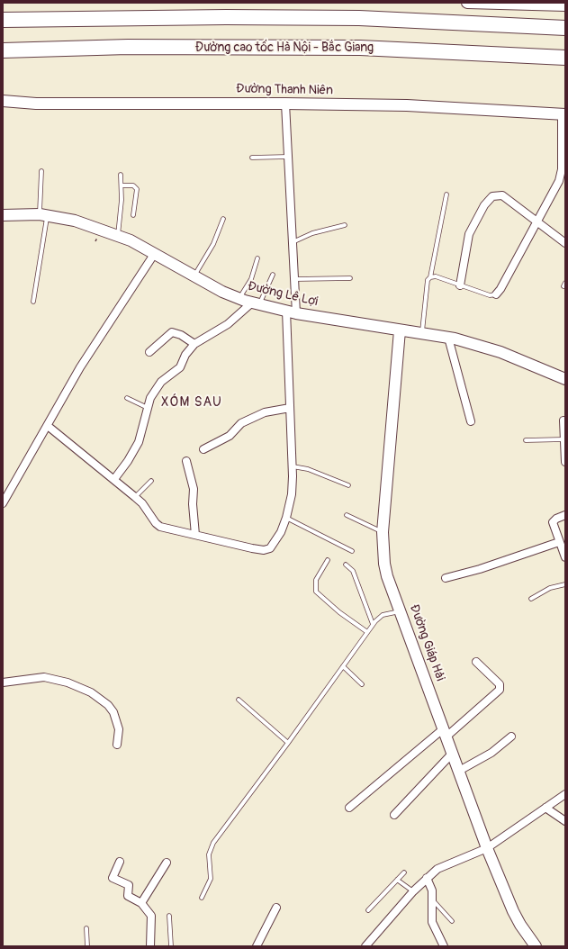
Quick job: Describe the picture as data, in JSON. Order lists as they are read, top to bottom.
{
  "streets": {
    "highway": ["Đường cao tốc Hà Nội - Bắc Giang"],
    "street": ["Đường Thanh Niên", "Đường Lê Lợi", "Đường Giáp Hải"]
  },
  "crossings": [
    ["Đường Lê Lợi", "Đường Giáp Hải"]
  ],
  "districts": ["XÓM SAU"]
}
